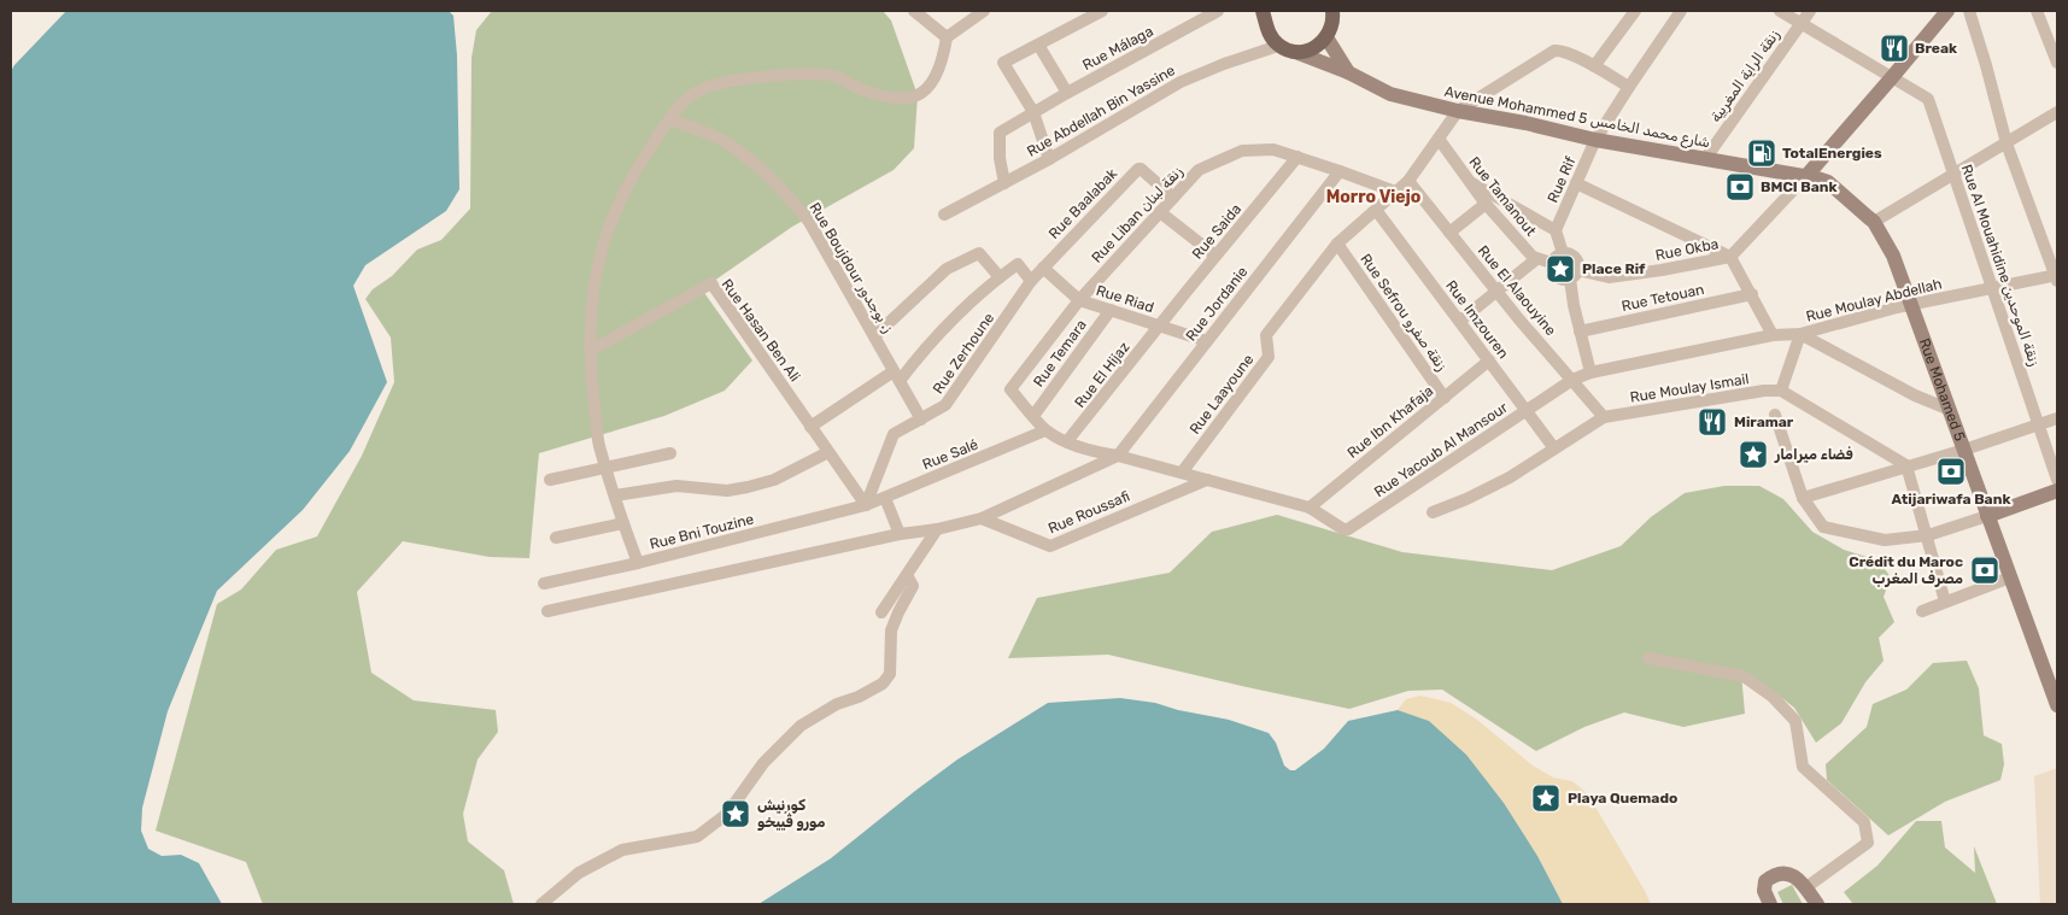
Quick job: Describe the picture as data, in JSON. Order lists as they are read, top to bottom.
{
  "streets": {
    "street": [
      "Rue Málaga",
      "زنقة الراية المغربية",
      "Rue Abdellah Bin Yassine",
      "Avenue Mohammed 5 شارع محمد الخامس",
      "Rue Rif",
      "Rue Tamanout",
      "Rue Baalabak",
      "Rue Liban زنقة لبنان",
      "Rue Saida",
      "Rue Okba",
      "Rue Al Mouahidine زنقة الموحدين",
      "Rue Boujdour ز. بوجدور",
      "Rue El Alaouyine",
      "Rue Tetouan",
      "Rue Riad",
      "Rue Moulay Abdellah",
      "Rue Jordanie",
      "Rue Sefrou زنقة صفرو",
      "Rue Imzouren",
      "Rue Hasan Ben Ali",
      "Rue Zerhoune",
      "Rue Temara",
      "Rue El Hijaz",
      "Rue Moulay Ismail",
      "Rue Mohamed 5",
      "Rue Laayoune",
      "Rue Ibn Khafaja",
      "Rue Yacoub Al Mansour",
      "Rue Salé",
      "Rue Roussafi",
      "Rue Bni Touzine"
    ]
  },
  "crossings": [
    ["Rue Málaga", "Rue Abdellah Bin Yassine"],
    ["زنقة الراية المغربية", "Avenue Mohammed 5 شارع محمد الخامس"],
    ["زنقة الراية المغربية", "Rue Al Mouahidine زنقة الموحدين"],
    ["Avenue Mohammed 5 شارع محمد الخامس", "Rue Rif"],
    ["Avenue Mohammed 5 شارع محمد الخامس", "Rue Okba"],
    ["Avenue Mohammed 5 شارع محمد الخامس", "Rue Mohamed 5"],
    ["Avenue Mohammed 5 شارع محمد الخامس", "Rue Laayoune"],
    ["Rue Tamanout", "Rue Okba"],
    ["Rue Tamanout", "Rue Laayoune"],
    ["Rue Baalabak", "Rue Liban زنقة لبنان"],
    ["Rue Baalabak", "Rue Riad"],
    ["Rue Baalabak", "Rue Zerhoune"],
    ["Rue Liban زنقة لبنان", "Rue Saida"],
    ["Rue Liban زنقة لبنان", "Rue Riad"],
    ["Rue Liban زنقة لبنان", "Rue Jordanie"],
    ["Rue Liban زنقة لبنان", "Rue Temara"],
    ["Rue Liban زنقة لبنان", "Rue Laayoune"],
    ["Rue Saida", "Rue Riad"],
    ["Rue Saida", "Rue El Hijaz"],
    ["Rue Okba", "Rue Mohamed 5"],
    ["Rue Al Mouahidine زنقة الموحدين", "Rue Moulay Abdellah"],
    ["Rue Boujdour ز. بوجدور", "Rue Zerhoune"],
    ["Rue El Alaouyine", "Rue Moulay Ismail"],
    ["Rue El Alaouyine", "Rue Laayoune"],
    ["Rue El Alaouyine", "Rue Yacoub Al Mansour"],
    ["Rue Riad", "Rue Jordanie"],
    ["Rue Riad", "Rue Zerhoune"],
    ["Rue Riad", "Rue Temara"],
    ["Rue Riad", "Rue El Hijaz"],
    ["Rue Moulay Abdellah", "Rue Mohamed 5"],
    ["Rue Moulay Abdellah", "Rue Yacoub Al Mansour"],
    ["Rue Sefrou زنقة صفرو", "Rue Laayoune"],
    ["Rue Sefrou زنقة صفرو", "Rue Ibn Khafaja"],
    ["Rue Imzouren", "Rue Laayoune"],
    ["Rue Imzouren", "Rue Ibn Khafaja"],
    ["Rue Imzouren", "Rue Yacoub Al Mansour"],
    ["Rue Hasan Ben Ali", "Rue Zerhoune"],
    ["Rue Hasan Ben Ali", "Rue Salé"],
    ["Rue Hasan Ben Ali", "Rue Bni Touzine"],
    ["Rue Zerhoune", "Rue Salé"],
    ["Rue Zerhoune", "Rue Bni Touzine"],
    ["Rue Ibn Khafaja", "Rue Yacoub Al Mansour"],
    ["Rue Salé", "Rue Bni Touzine"]
  ],
  "districts": ["Morro Viejo"],
  "places": {
    "restaurant": ["Break", "Miramar"],
    "fuel station": ["TotalEnergies"],
    "bank": ["BMCI Bank", "Atijariwafa Bank", "Crédit du Maroc مصرف المغرب"],
    "place": [
      "Place Rif",
      "فضاء ميرامار",
      "Playa Quemado",
      "كورنيش مورو ڤييخو"
    ]
  }
}
